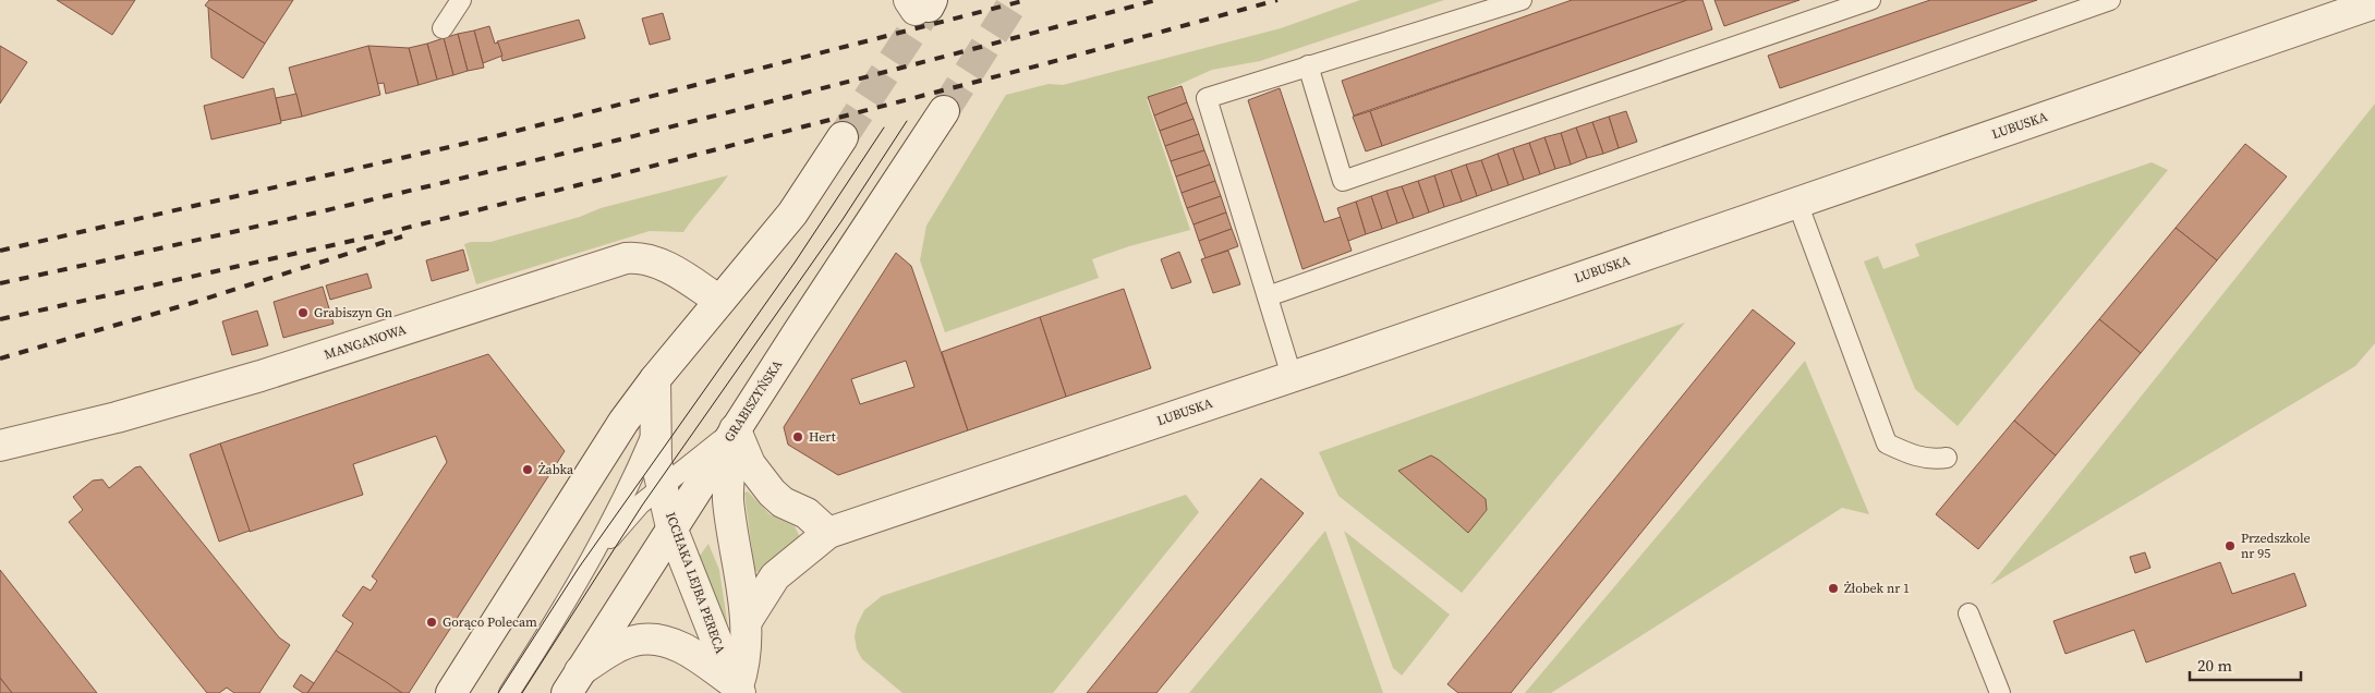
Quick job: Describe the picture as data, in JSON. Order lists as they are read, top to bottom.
{
  "streets": {
    "street": [
      "LUBUSKA",
      "MANGANOWA",
      "GRABISZYŃSKA",
      "ICCHAKA LEJBA PERECA"
    ]
  },
  "crossings": [
    ["LUBUSKA", "ICCHAKA LEJBA PERECA"],
    ["GRABISZYŃSKA", "ICCHAKA LEJBA PERECA"]
  ],
  "places": [
    "Grabiszyn Gn",
    "Hert",
    "Żabka",
    "Przedszkole nr 95",
    "Żłobek nr 1",
    "Gorąco Polecam"
  ],
  "scale_bar": "20 m"
}
